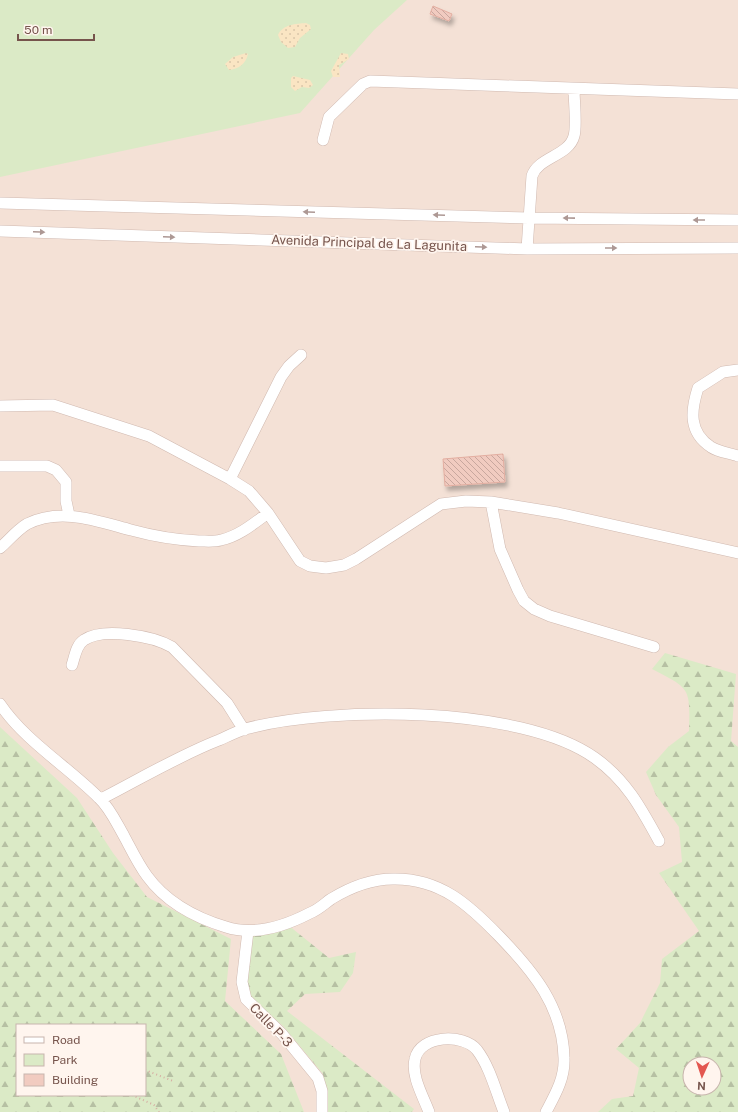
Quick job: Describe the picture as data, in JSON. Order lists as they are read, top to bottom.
{
  "streets": {
    "street": ["Avenida Principal de La Lagunita", "Calle P-3"]
  },
  "legend": ["Road", "Park", "Building"],
  "scale_bar": "50 m",
  "north": "bottom"
}
